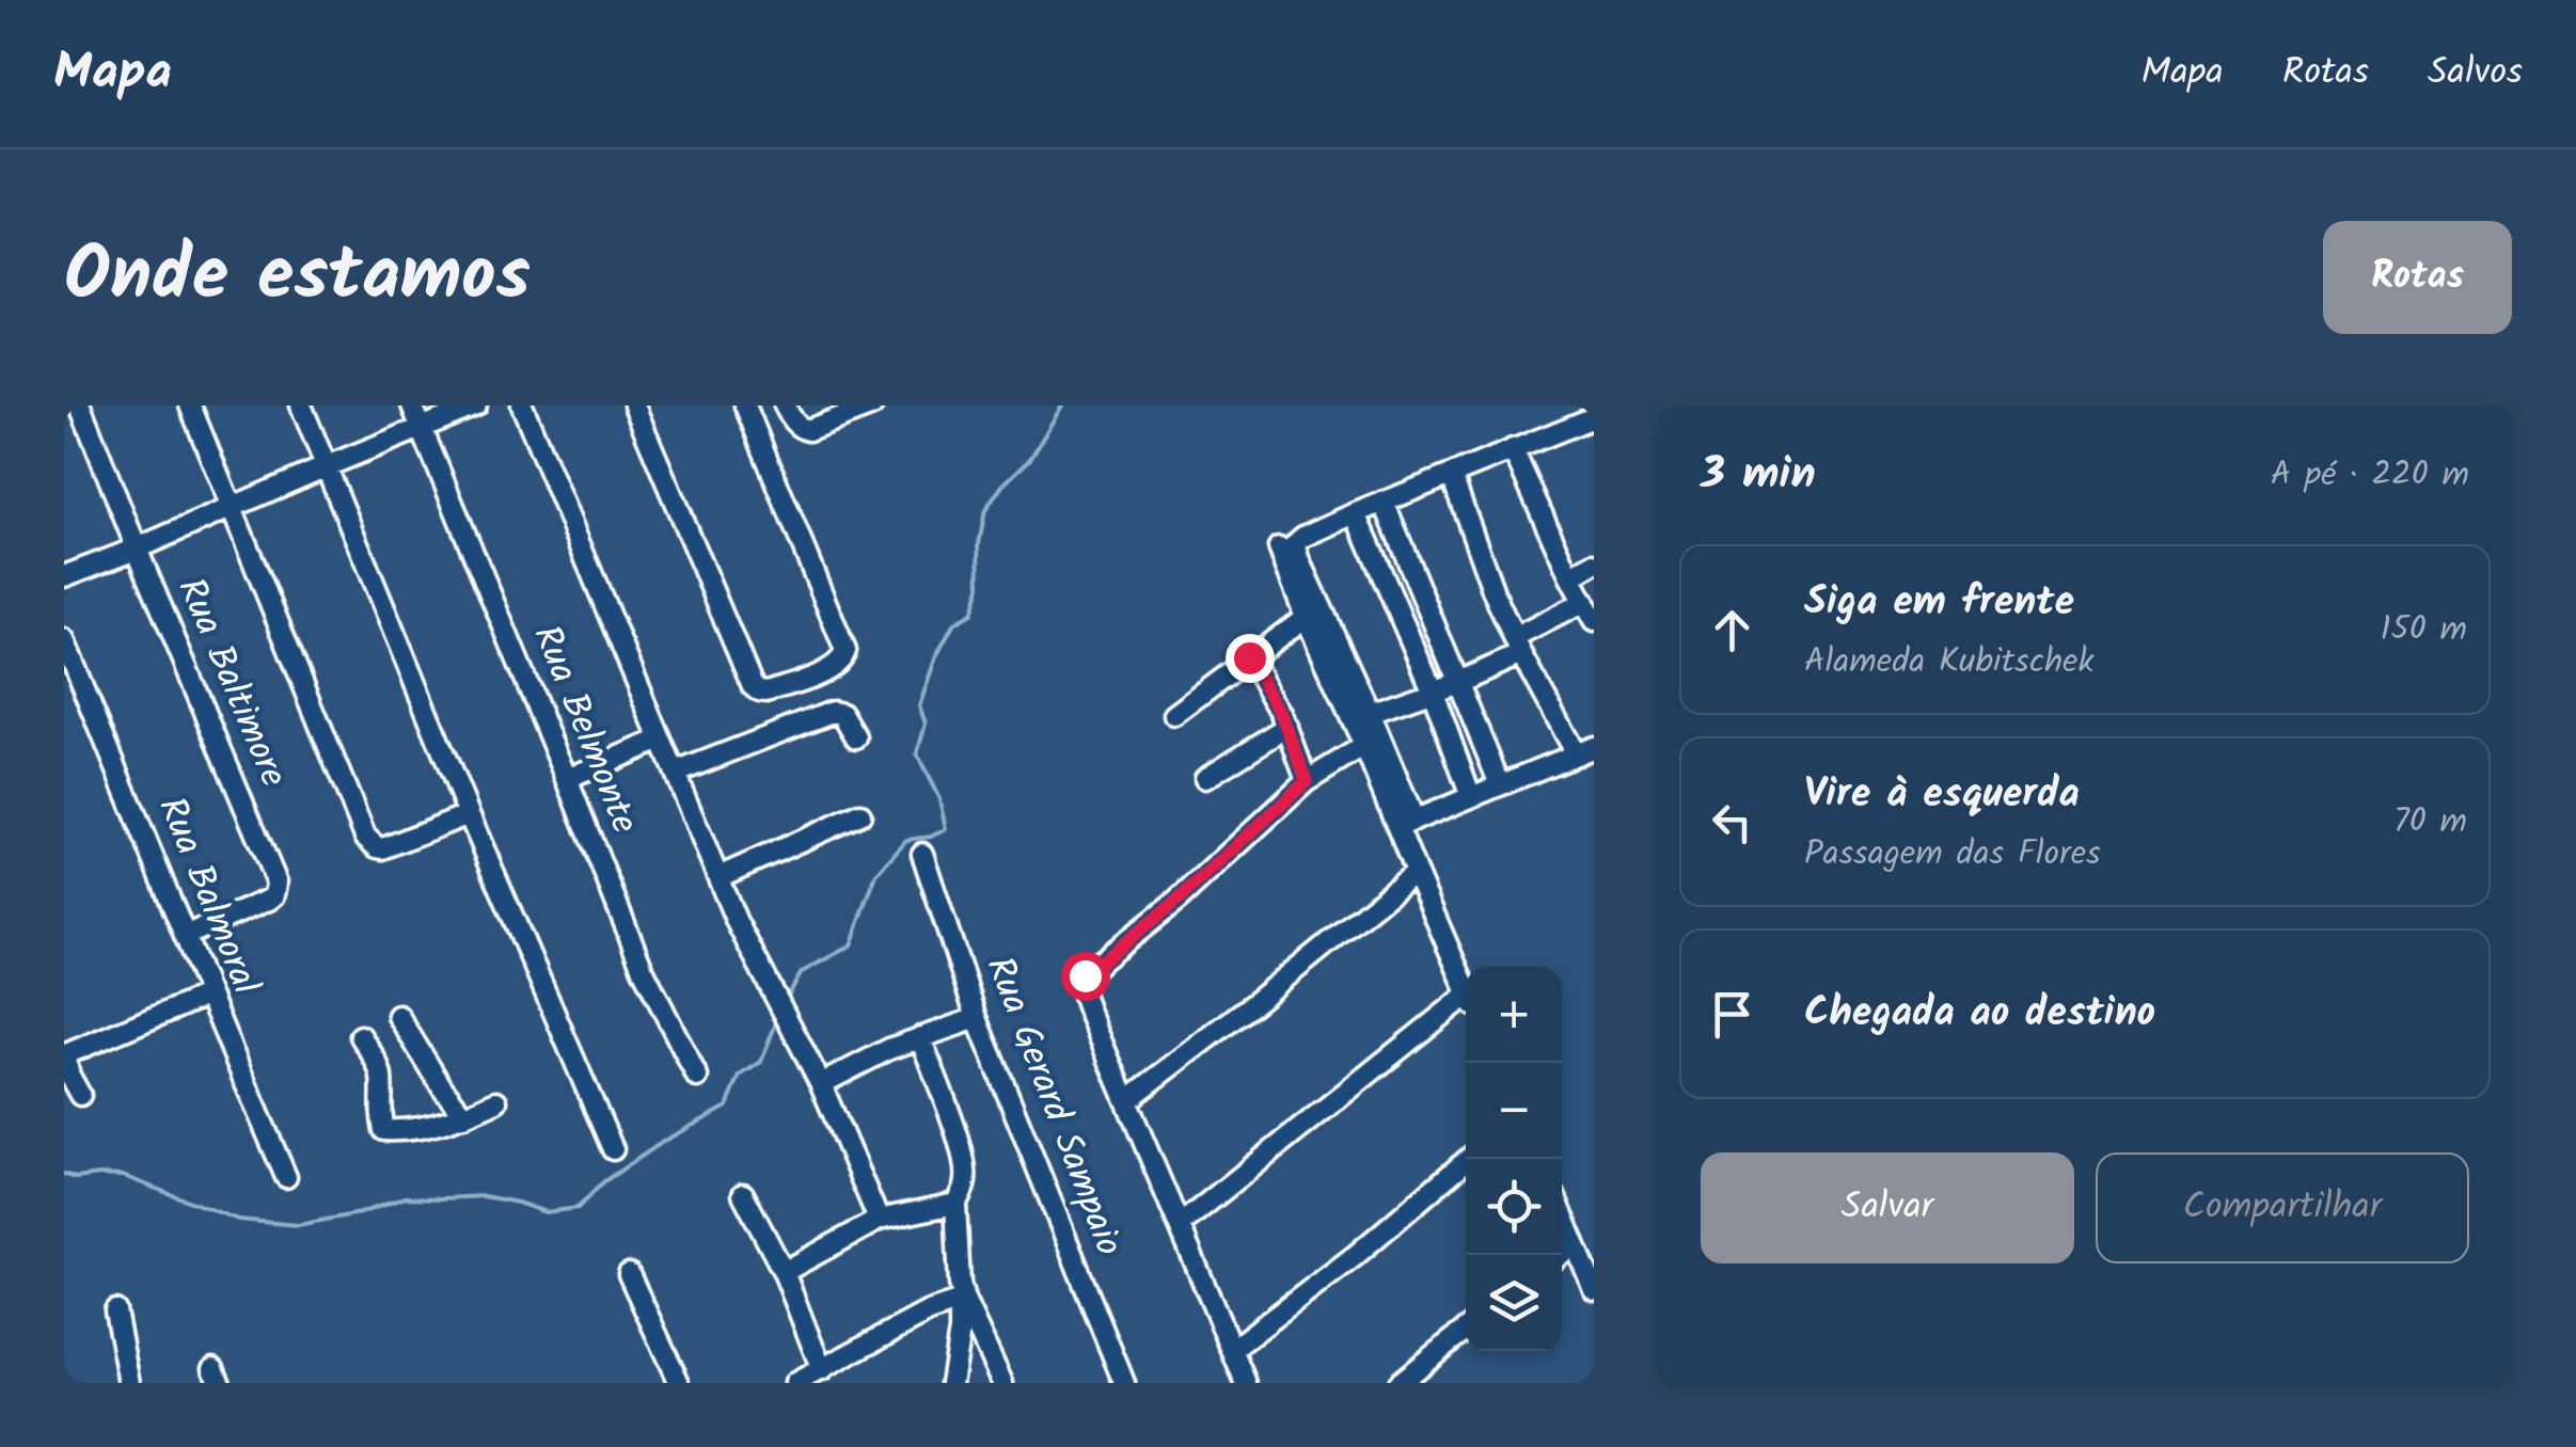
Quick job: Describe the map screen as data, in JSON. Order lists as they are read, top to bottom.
{
  "streets": {
    "street": [
      "Rua Baltimore",
      "Rua Belmonte",
      "Rua Balmoral",
      "Rua Gerard Sampaio"
    ]
  },
  "crossings": [
    ["Rua Baltimore", "Rua Balmoral"]
  ],
  "page": {
    "header": "Mapa",
    "nav": ["Mapa", "Rotas", "Salvos"],
    "title": "Onde estamos",
    "buttons": [
      "Rotas",
      ["Salvar", "Compartilhar"]
    ],
    "heading": ["3 min", "A pé · 220 m"],
    "list": [
      ["Siga em frente", "Alameda Kubitschek", "150 m"],
      ["Vire à esquerda", "Passagem das Flores", "70 m"],
      "Chegada ao destino"
    ],
    "map_buttons": ["+", "−"]
  }
}
